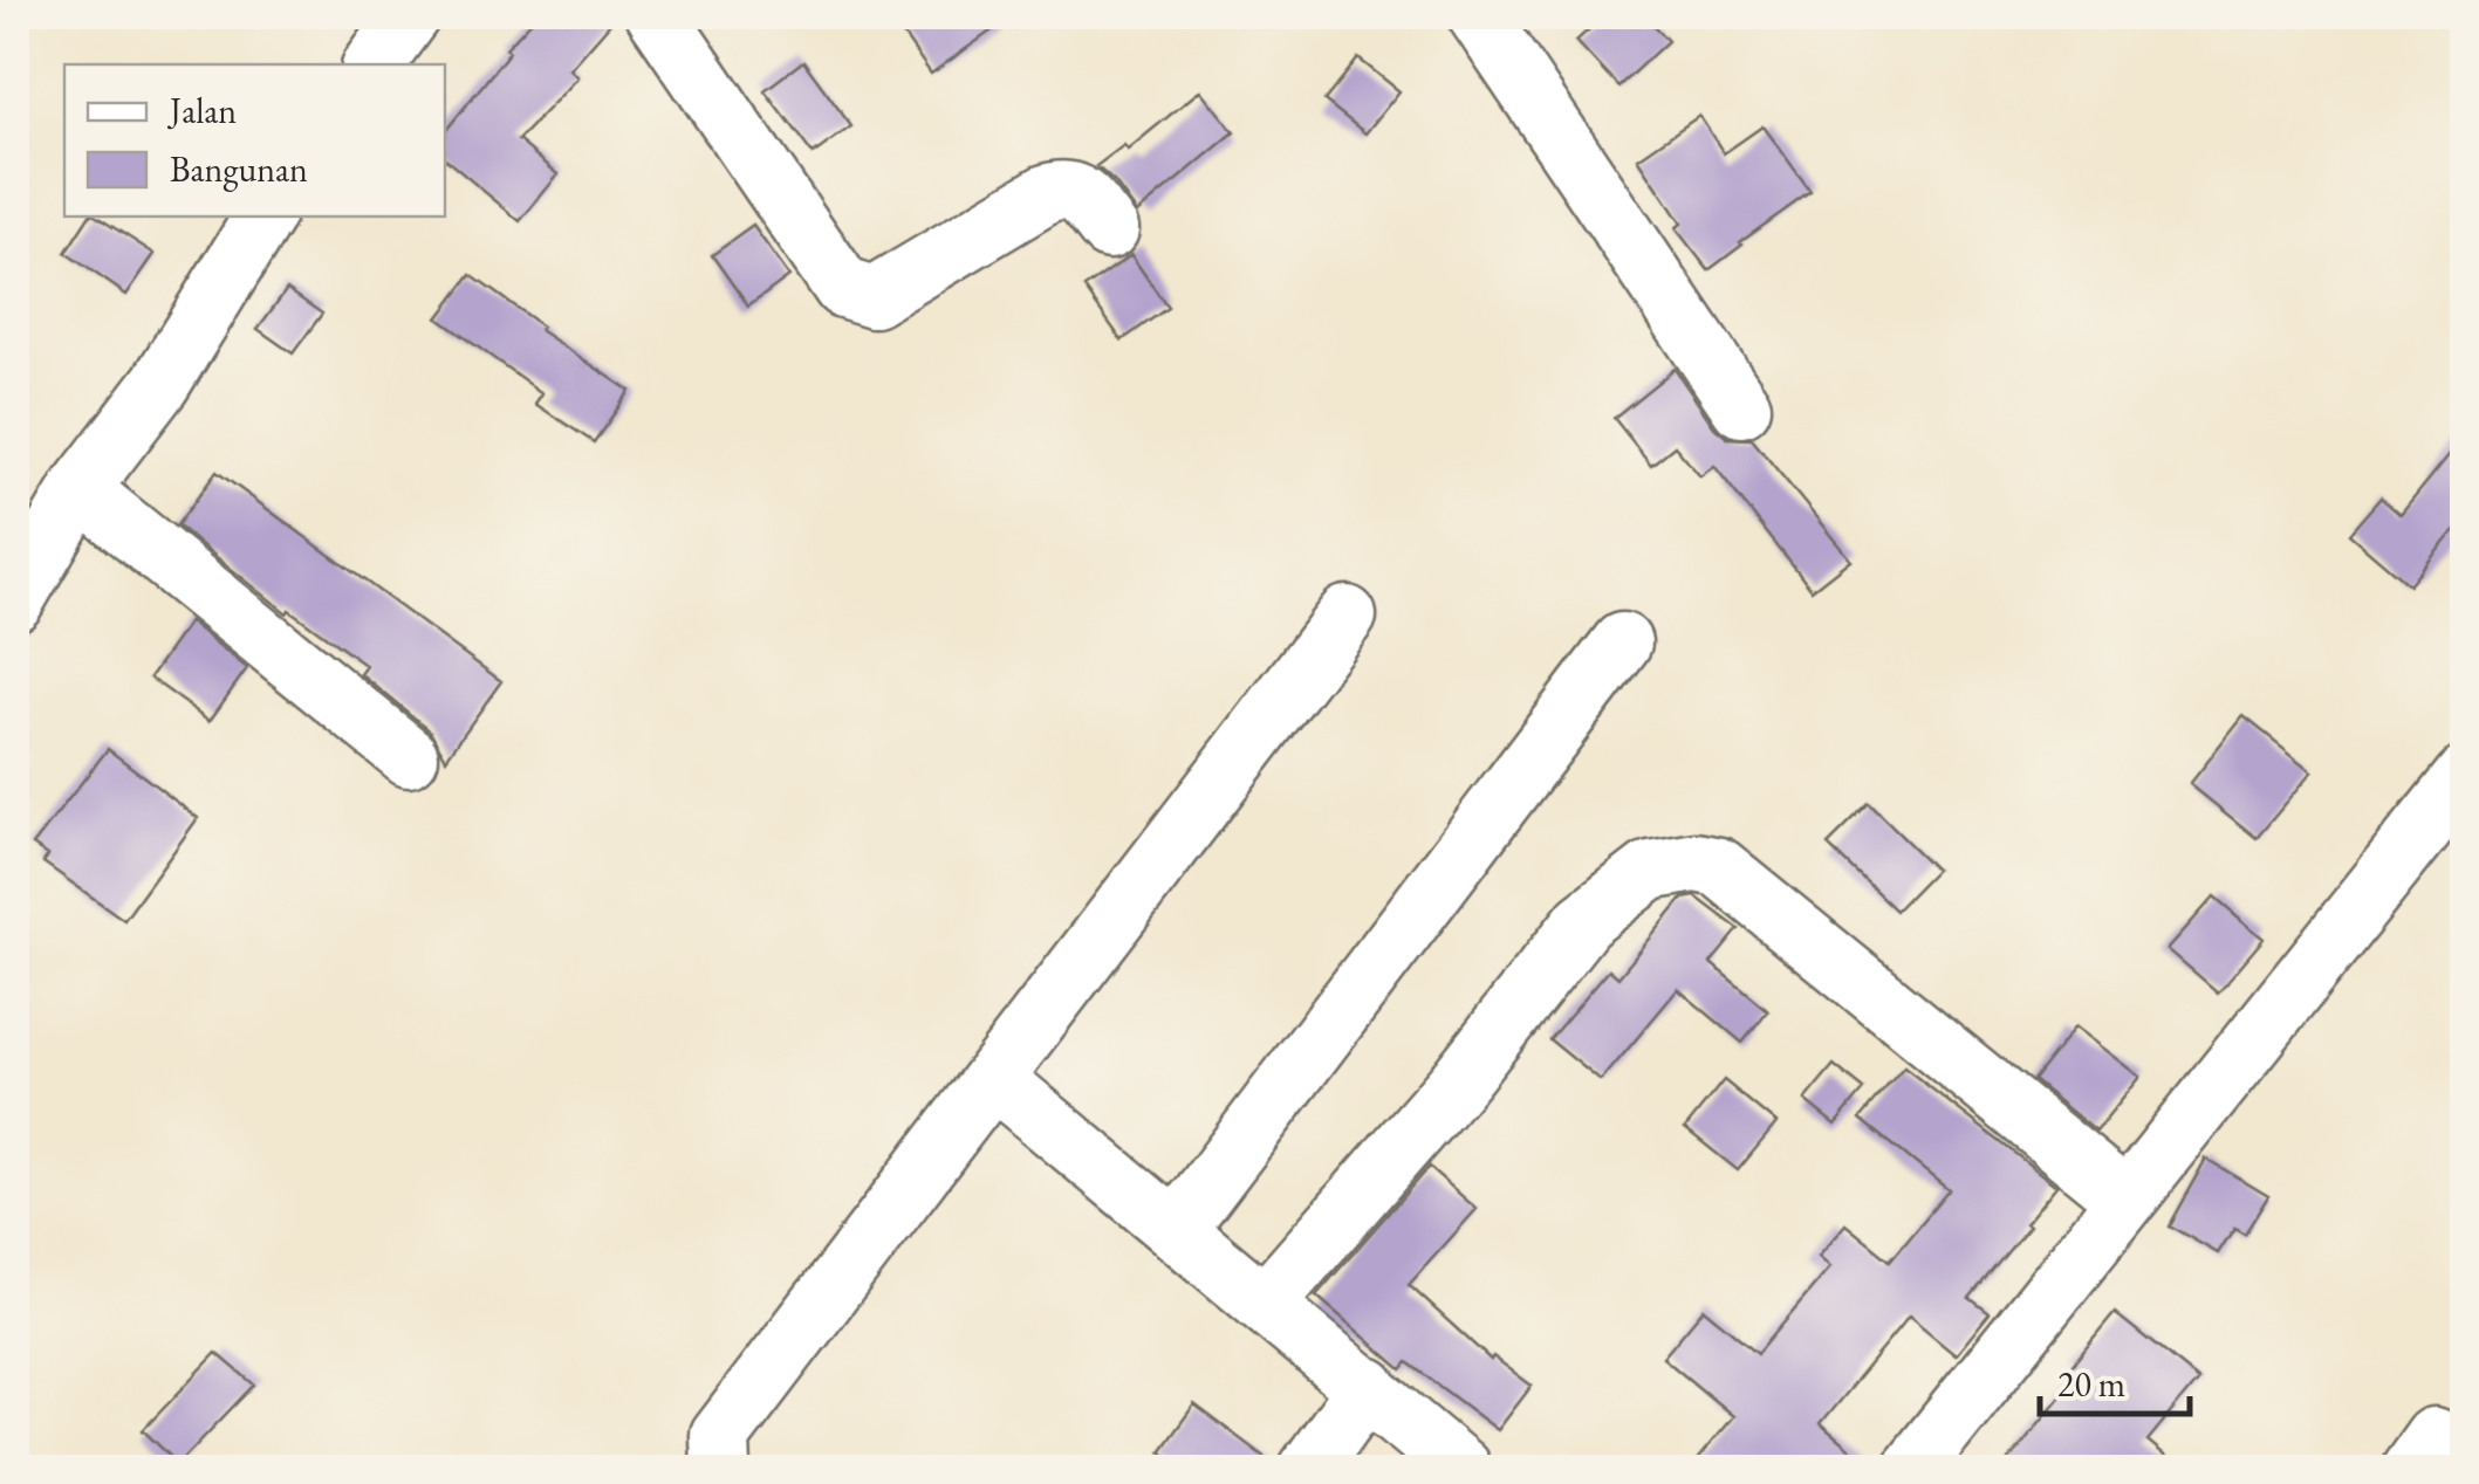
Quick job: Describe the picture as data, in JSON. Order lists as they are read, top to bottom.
{
  "legend": ["Jalan", "Bangunan"],
  "scale_bar": "20 m"
}
